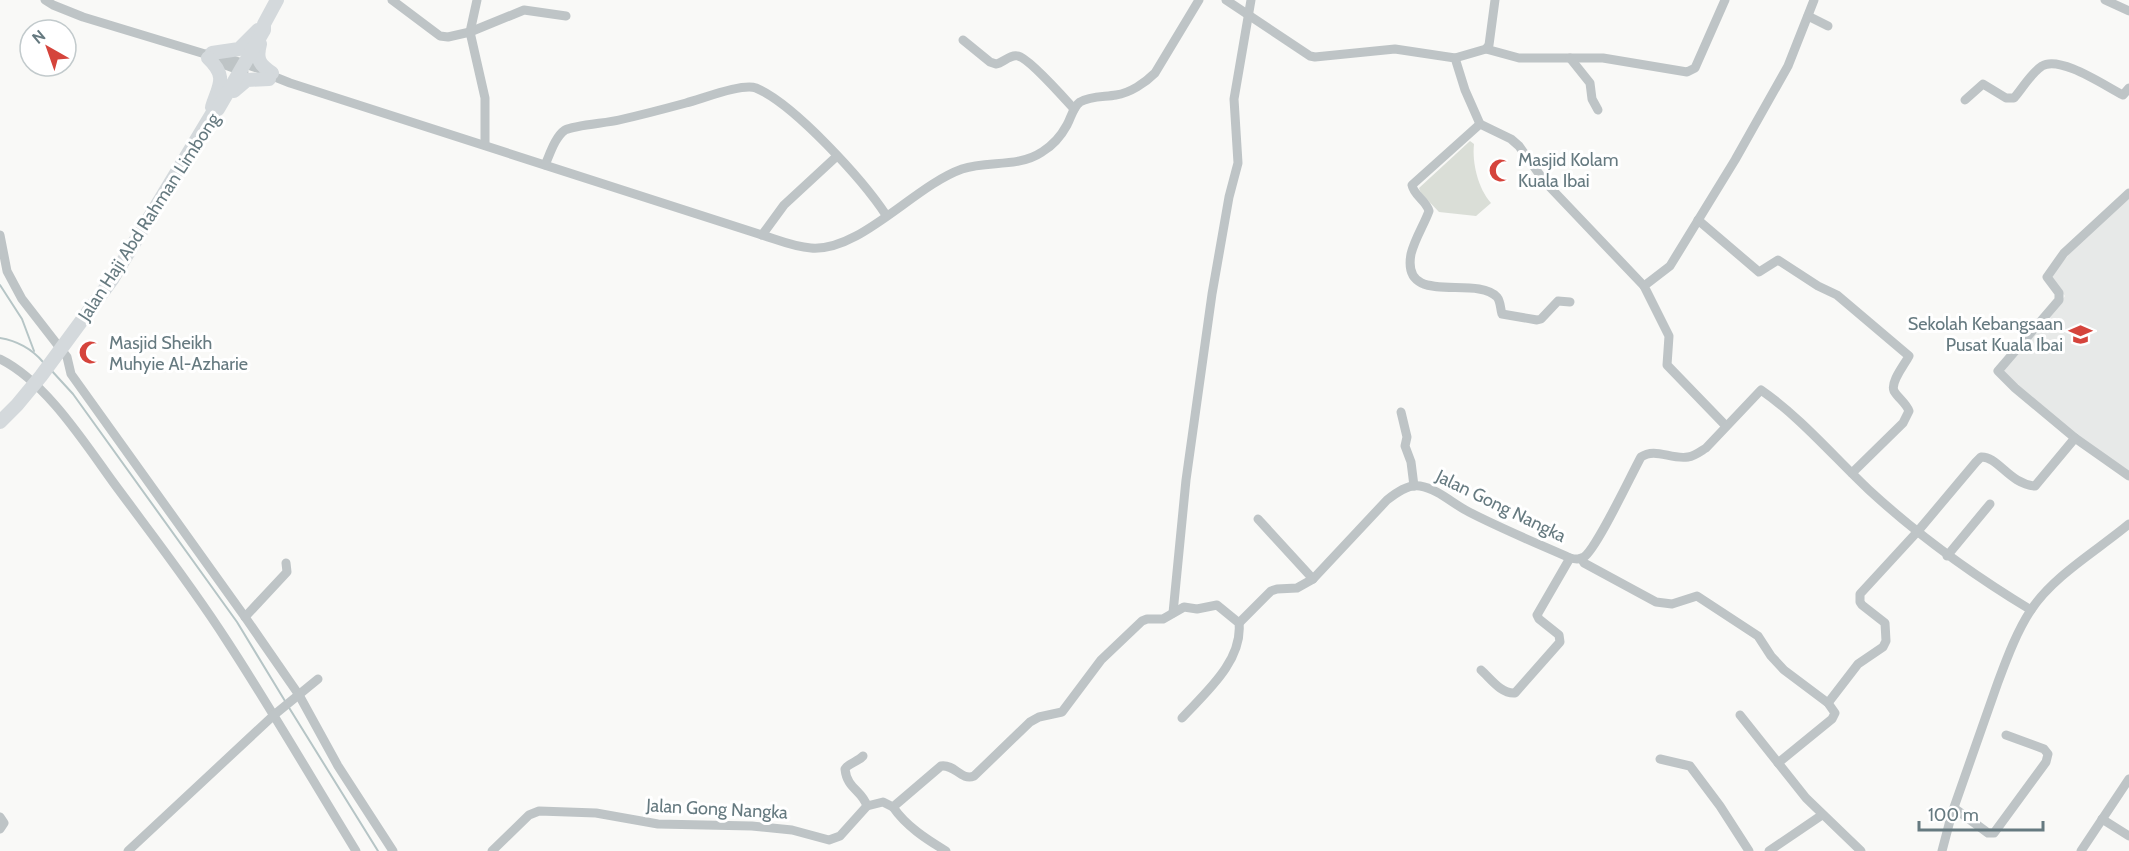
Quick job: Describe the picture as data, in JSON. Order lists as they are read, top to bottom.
{
  "streets": {
    "street": ["Jalan Haji Abd Rahman Limbong", "Jalan Gong Nangka"]
  },
  "places": {
    "mosque": ["Masjid Kolam Kuala Ibai", "Masjid Sheikh Muhyie Al-Azharie"],
    "school or university": ["Sekolah Kebangsaan Pusat Kuala Ibai"]
  },
  "scale_bar": "100 m",
  "north": "top left"
}
